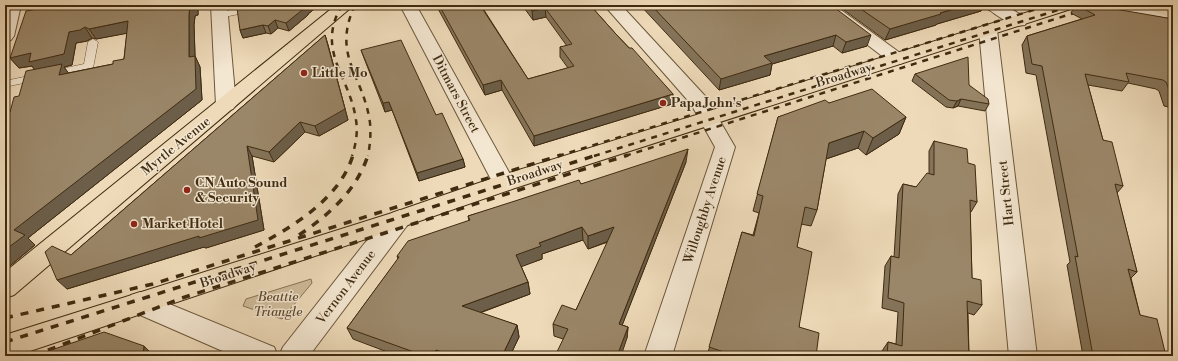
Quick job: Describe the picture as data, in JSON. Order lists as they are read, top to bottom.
{
  "streets": {
    "main road": ["Broadway", "Myrtle Avenue"],
    "street": [
      "Ditmars Street",
      "Hart Street",
      "Willoughby Avenue",
      "Vernon Avenue"
    ]
  },
  "crossings": [
    ["Broadway", "Ditmars Street"],
    ["Broadway", "Hart Street"],
    ["Broadway", "Willoughby Avenue"],
    ["Broadway", "Vernon Avenue"]
  ],
  "parks": ["Beattie Triangle"],
  "places": [
    "Little Mo",
    "Papa John's",
    "CN Auto Sound & Security",
    "Market Hotel"
  ]
}
